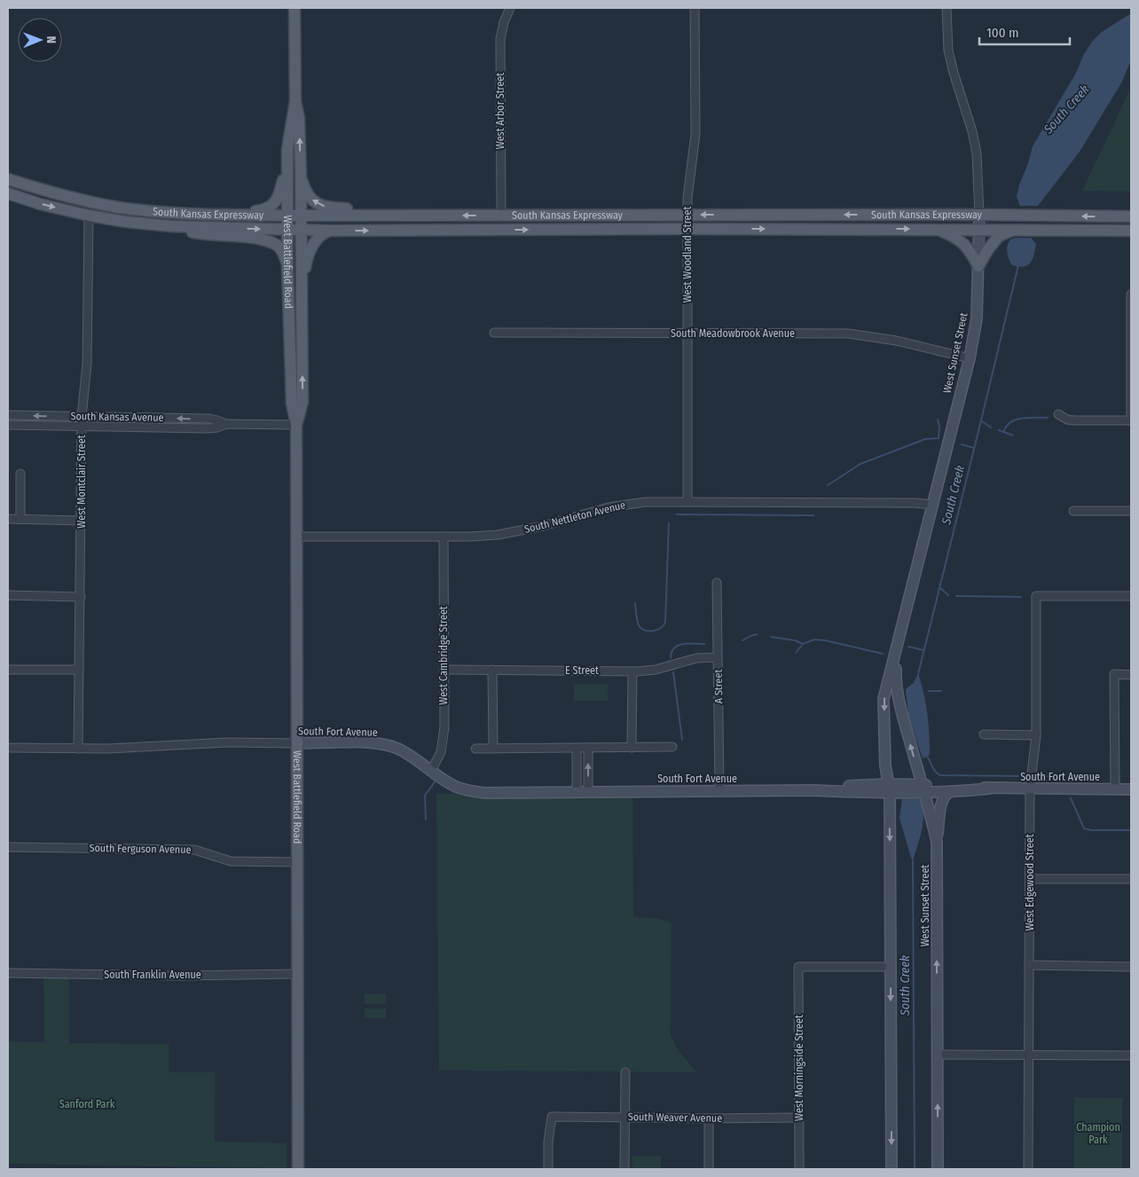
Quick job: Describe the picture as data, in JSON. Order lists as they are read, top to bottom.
{
  "streets": {
    "main road": [
      "South Kansas Expressway",
      "West Battlefield Road",
      "West Sunset Street",
      "South Fort Avenue"
    ],
    "street": [
      "West Arbor Street",
      "West Woodland Street",
      "South Meadowbrook Avenue",
      "South Kansas Avenue",
      "West Montclair Street",
      "South Nettleton Avenue",
      "West Cambridge Street",
      "E Street",
      "A Street",
      "South Ferguson Avenue",
      "West Edgewood Street",
      "South Franklin Avenue",
      "West Morningside Street",
      "South Weaver Avenue"
    ]
  },
  "crossings": [
    ["West Arbor Street", "South Kansas Expressway"],
    ["South Kansas Expressway", "West Woodland Street"],
    ["South Kansas Expressway", "West Battlefield Road"],
    ["South Kansas Expressway", "West Sunset Street"],
    ["South Kansas Expressway", "West Montclair Street"],
    ["West Woodland Street", "South Meadowbrook Avenue"],
    ["West Woodland Street", "South Nettleton Avenue"],
    ["West Battlefield Road", "South Kansas Avenue"],
    ["West Battlefield Road", "South Nettleton Avenue"],
    ["West Battlefield Road", "South Fort Avenue"],
    ["West Battlefield Road", "South Ferguson Avenue"],
    ["West Battlefield Road", "South Franklin Avenue"],
    ["South Meadowbrook Avenue", "West Sunset Street"],
    ["West Sunset Street", "South Nettleton Avenue"],
    ["West Sunset Street", "South Fort Avenue"],
    ["West Sunset Street", "West Morningside Street"],
    ["South Kansas Avenue", "West Montclair Street"],
    ["West Montclair Street", "South Fort Avenue"],
    ["South Nettleton Avenue", "West Cambridge Street"],
    ["West Cambridge Street", "E Street"],
    ["West Cambridge Street", "South Fort Avenue"],
    ["E Street", "A Street"],
    ["A Street", "South Fort Avenue"],
    ["South Fort Avenue", "West Edgewood Street"],
    ["West Morningside Street", "South Weaver Avenue"]
  ],
  "water": ["South Creek"],
  "parks": ["Sanford Park", "Champion Park"],
  "scale_bar": "100 m",
  "north": "right"
}
